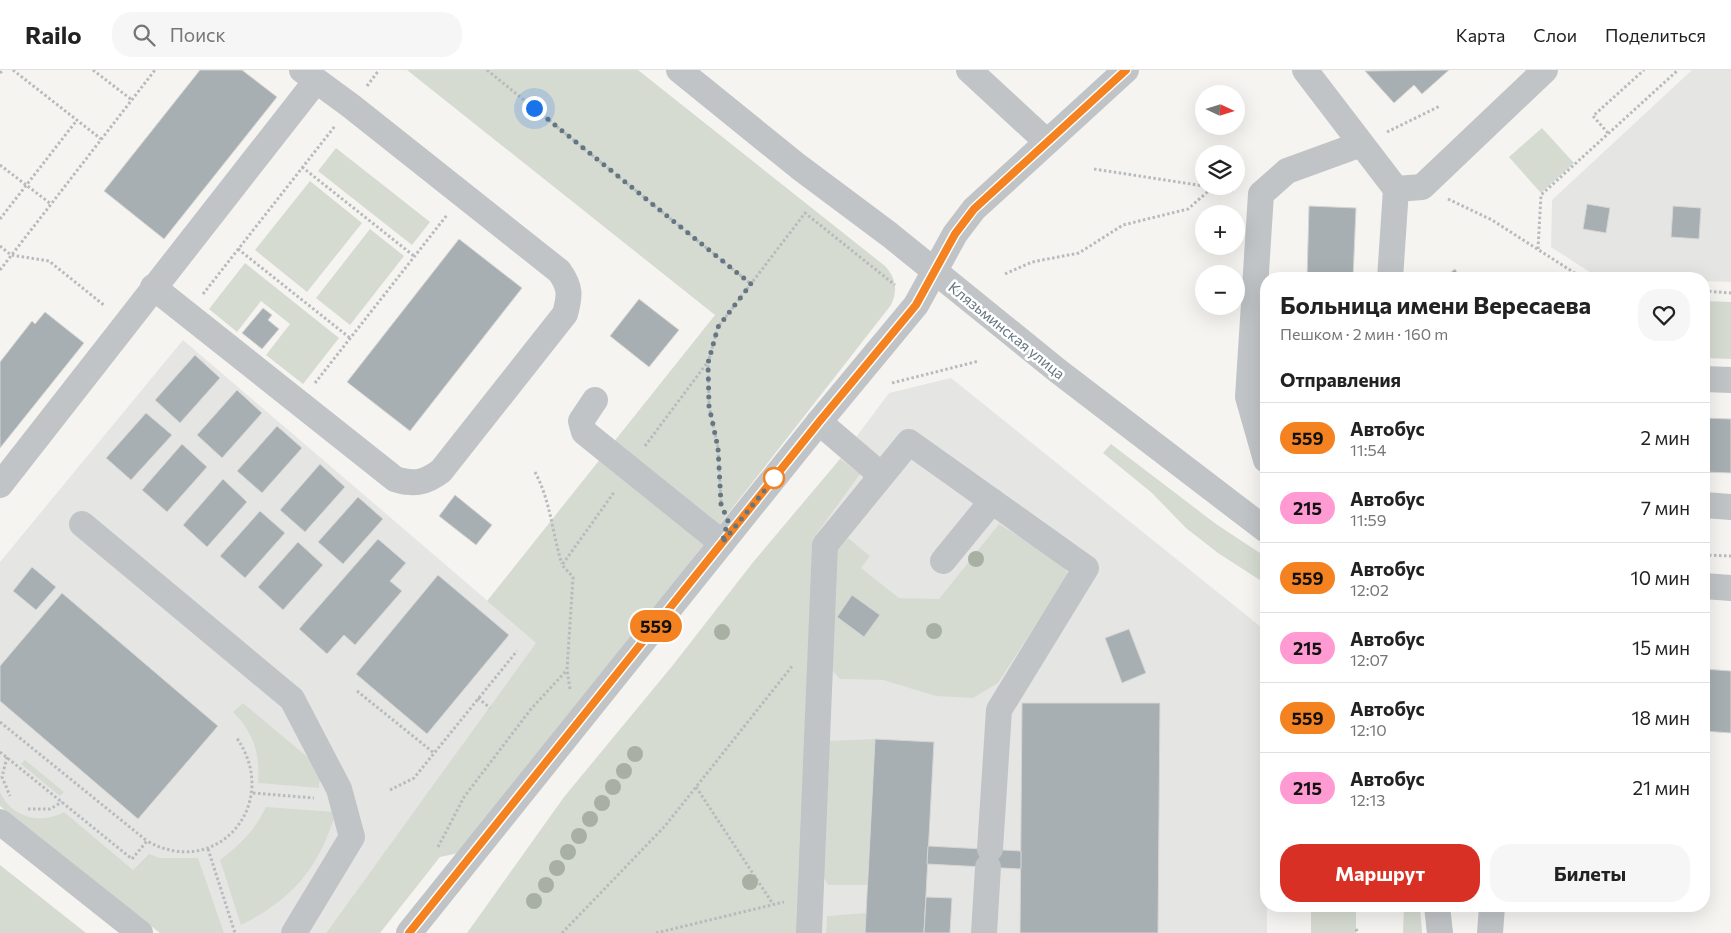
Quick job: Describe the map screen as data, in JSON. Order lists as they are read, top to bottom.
{
  "streets": {
    "street": ["Клязьминская улица"]
  },
  "lines": ["bus line 559"],
  "north": "right",
  "page": {
    "header": "Railo",
    "search": "Поиск",
    "nav": ["Карта", "Слои", "Поделиться"],
    "on_map": "559",
    "map_buttons": ["+", "−"],
    "heading": [
      ["Больница имени Вересаева", "Пешком · 2 мин · 160 m"],
      "Отправления"
    ],
    "list": [
      {
        "mark": "559",
        "name": "Автобус",
        "note": "11:54",
        "value": "2 мин"
      },
      {
        "mark": "215",
        "name": "Автобус",
        "note": "11:59",
        "value": "7 мин"
      },
      {
        "mark": "559",
        "name": "Автобус",
        "note": "12:02",
        "value": "10 мин"
      },
      {
        "mark": "215",
        "name": "Автобус",
        "note": "12:07",
        "value": "15 мин"
      },
      {
        "mark": "559",
        "name": "Автобус",
        "note": "12:10",
        "value": "18 мин"
      },
      {
        "mark": "215",
        "name": "Автобус",
        "note": "12:13",
        "value": "21 мин"
      }
    ],
    "buttons": ["Маршрут", "Билеты"]
  }
}
